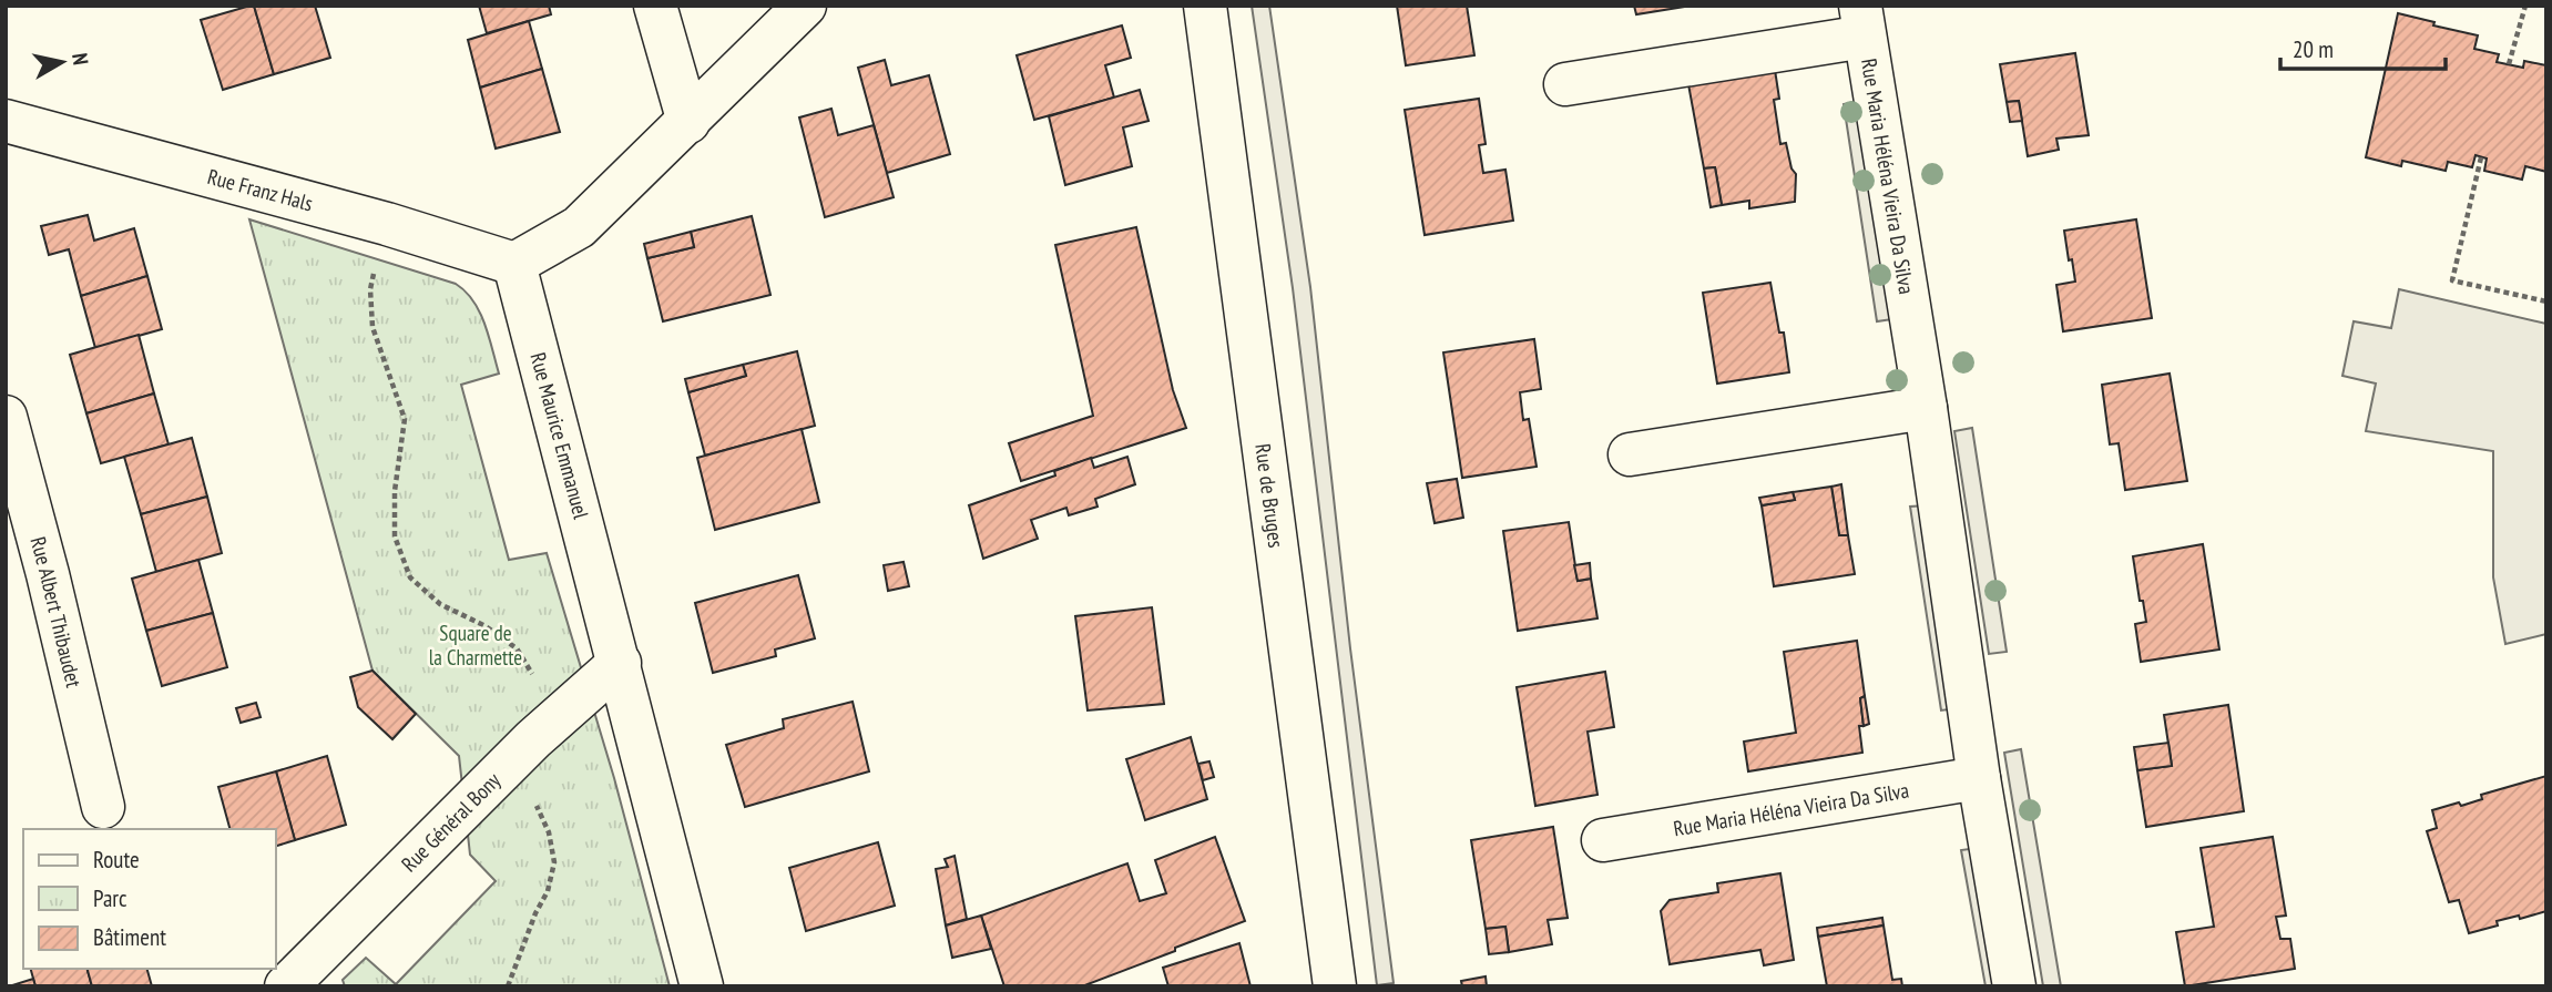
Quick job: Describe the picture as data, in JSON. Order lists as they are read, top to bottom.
{
  "streets": {
    "street": [
      "Rue Maria Héléna Vieira Da Silva",
      "Rue Franz Hals",
      "Rue Maurice Emmanuel",
      "Rue de Bruges",
      "Rue Albert Thibaudet",
      "Rue Général Bony"
    ]
  },
  "crossings": [
    ["Rue Franz Hals", "Rue Maurice Emmanuel"],
    ["Rue Maurice Emmanuel", "Rue Général Bony"]
  ],
  "parks": ["Square de la Charmette"],
  "legend": ["Route", "Parc", "Bâtiment"],
  "scale_bar": "20 m",
  "north": "right"
}
